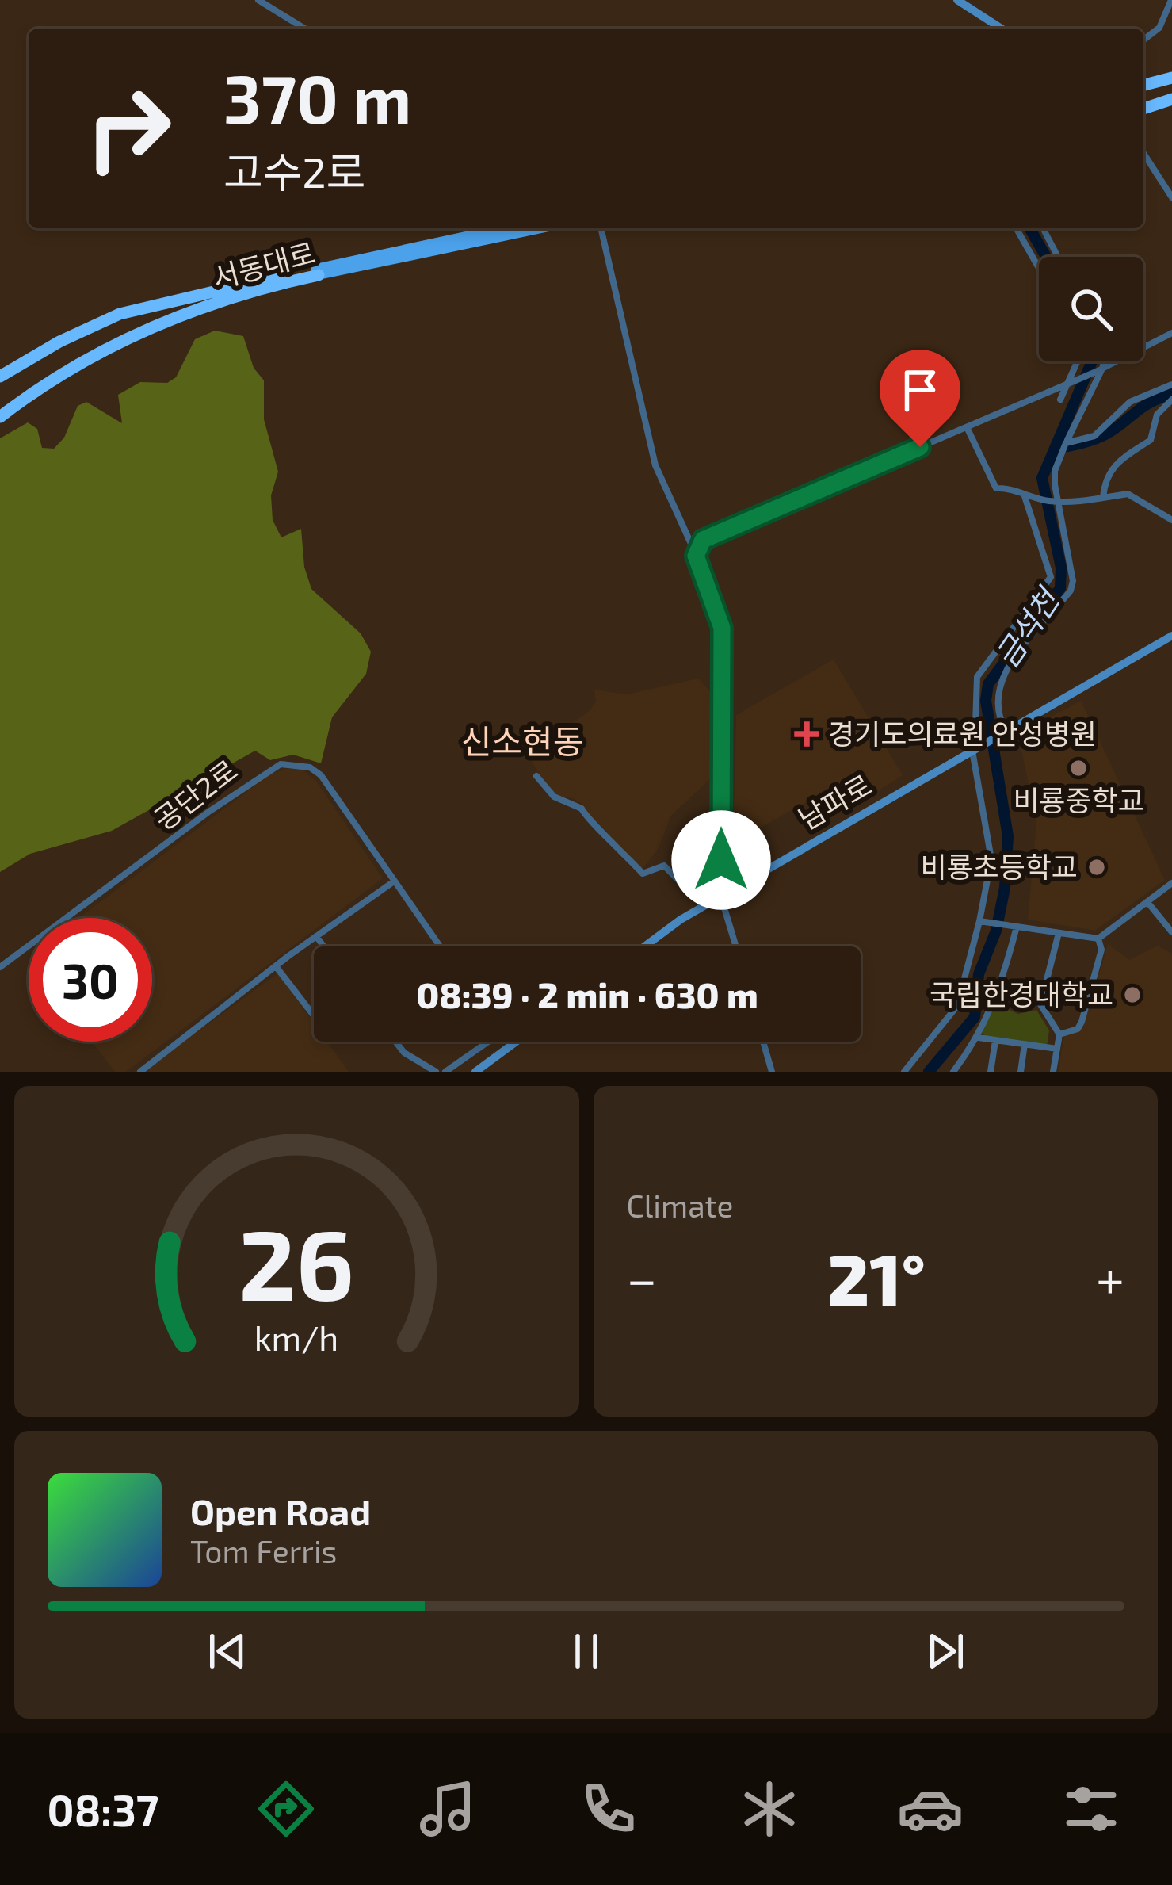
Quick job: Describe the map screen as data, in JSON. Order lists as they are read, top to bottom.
{
  "streets": {
    "highway": ["서동대로"],
    "street": ["공단2로", "남파로"]
  },
  "districts": ["신소현동"],
  "water": ["금석천"],
  "places": {
    "health": ["경기도의료원 안성병원"],
    "other": ["비룡중학교", "비룡초등학교", "국립한경대학교"]
  },
  "page": {
    "turn": ["370 m", "고수2로"],
    "limit": "30",
    "trip": "08:39 · 2 min · 630 m",
    "tile": "Climate",
    "heat": ["−", "21°", "+"],
    "song": ["Open Road", "Tom Ferris"],
    "tabs": "08:37",
    "gauge": ["26", "km/h"]
  }
}
